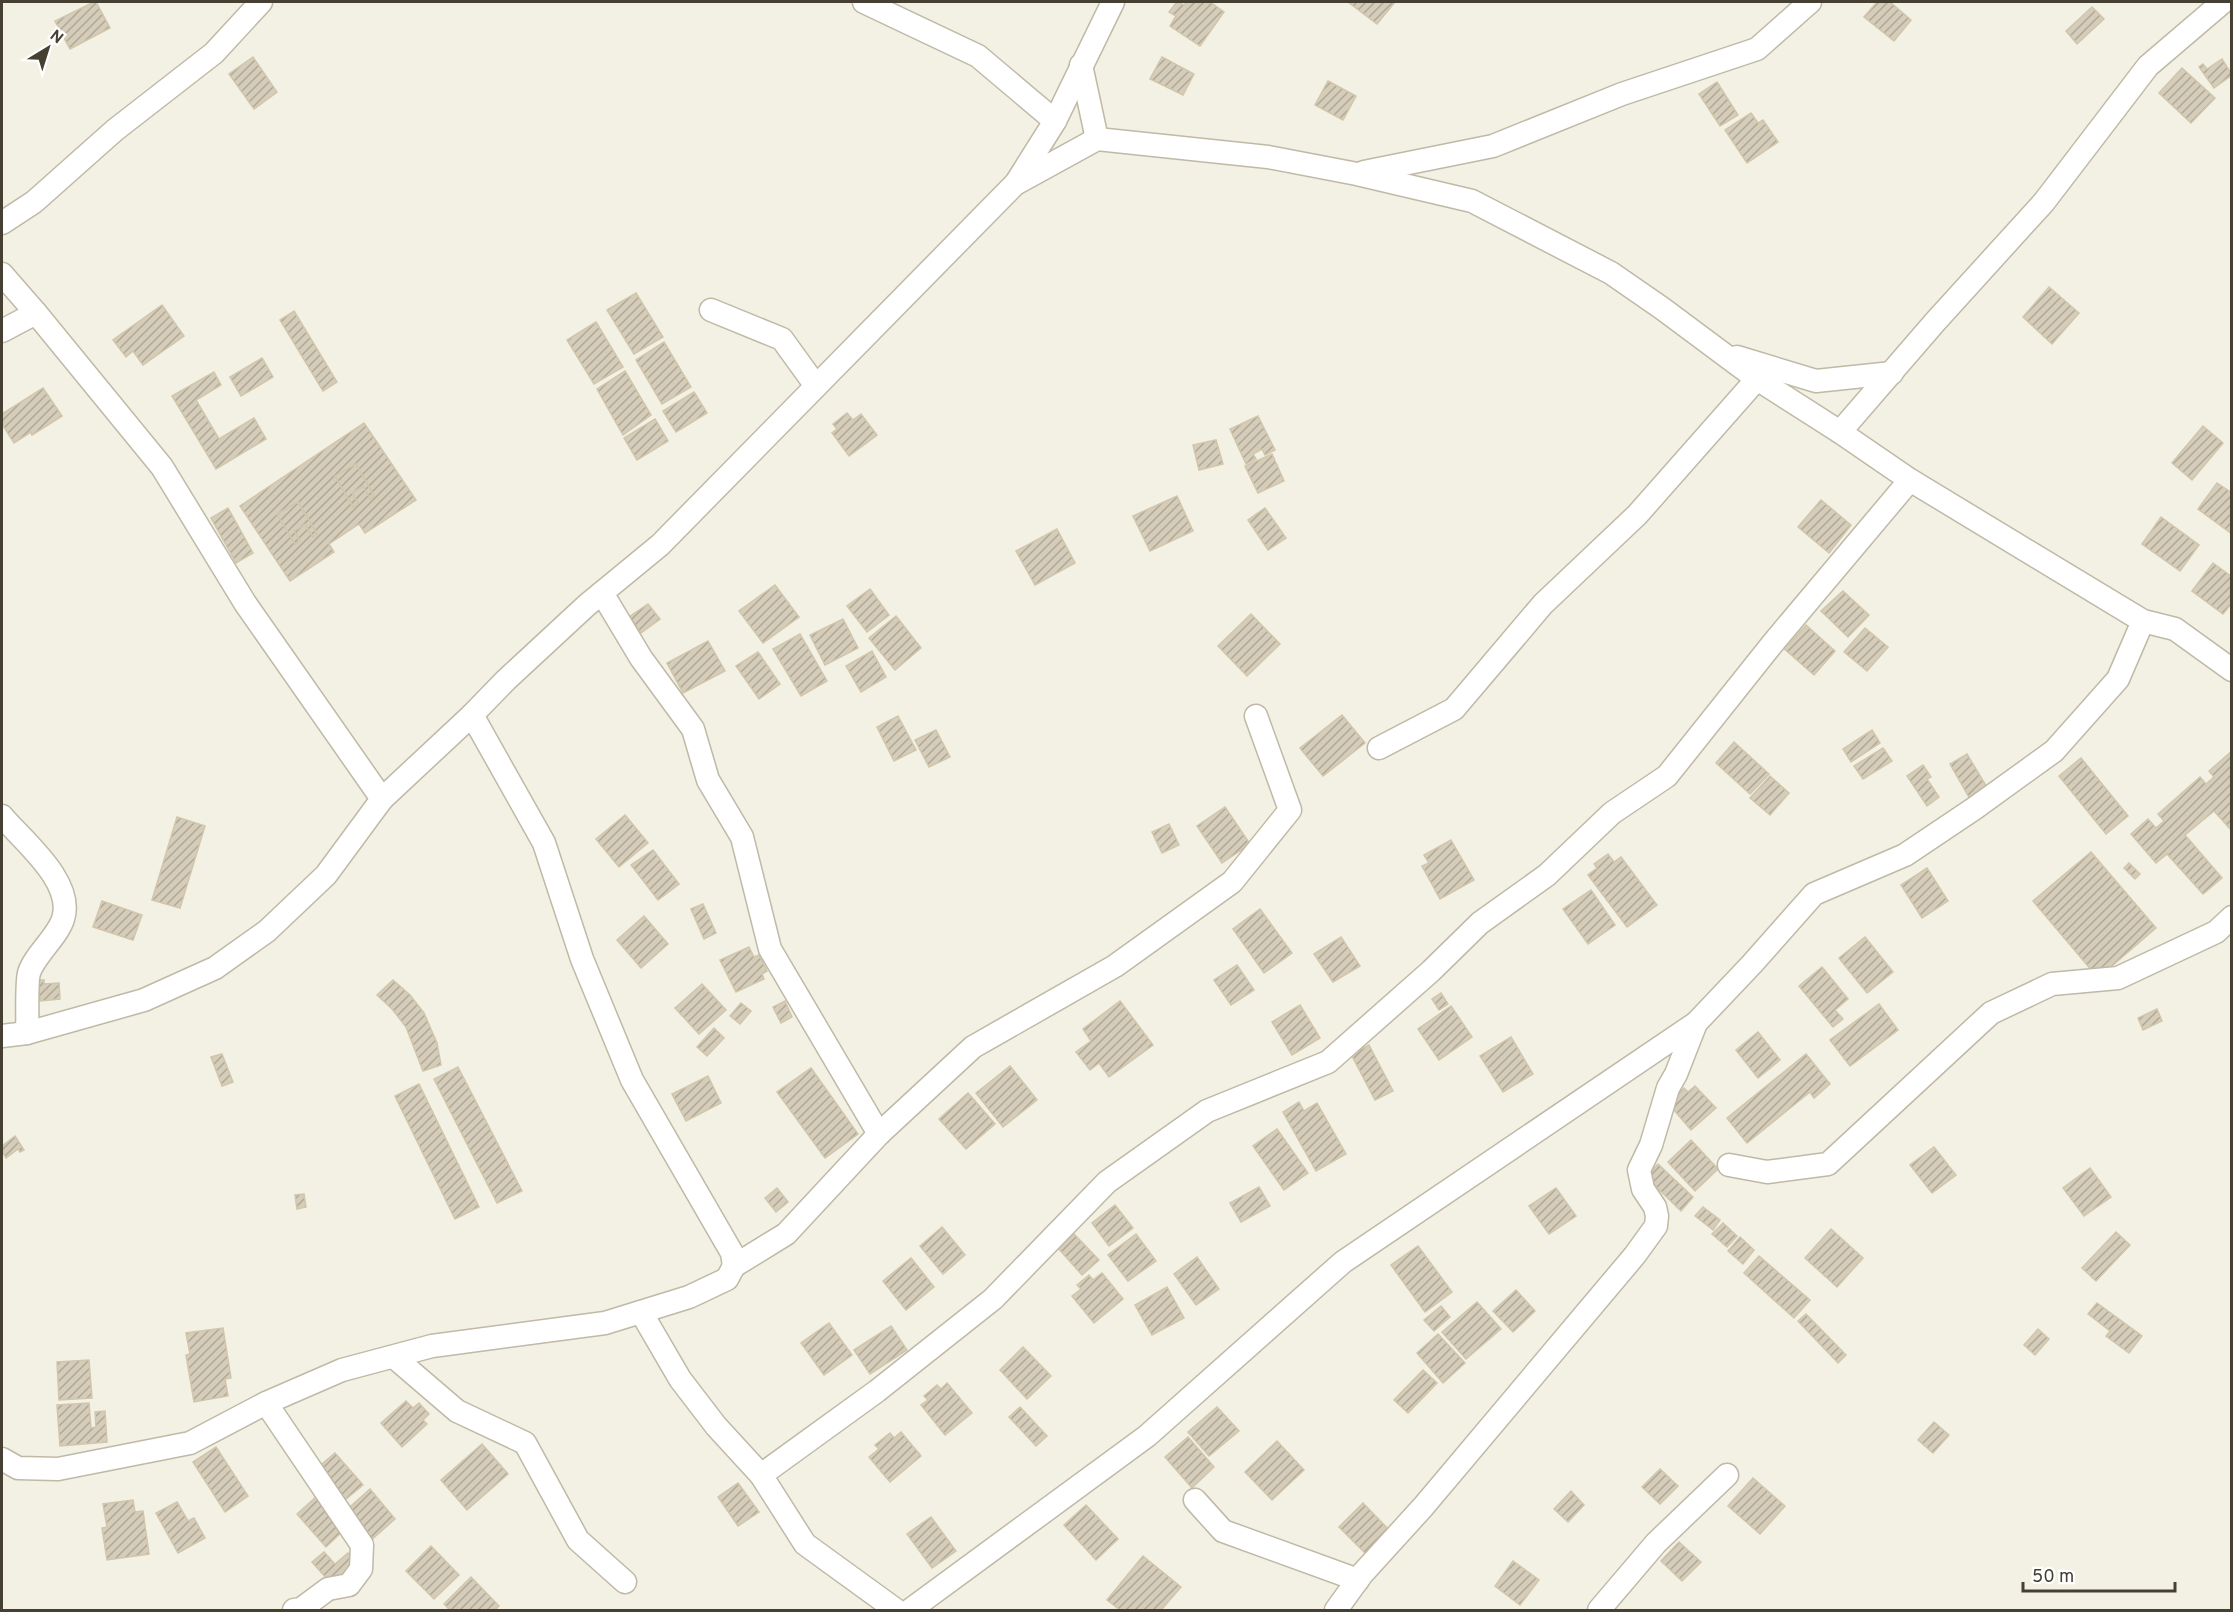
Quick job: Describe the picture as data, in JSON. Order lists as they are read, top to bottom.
{
  "scale_bar": "50 m",
  "north": "top right"
}
